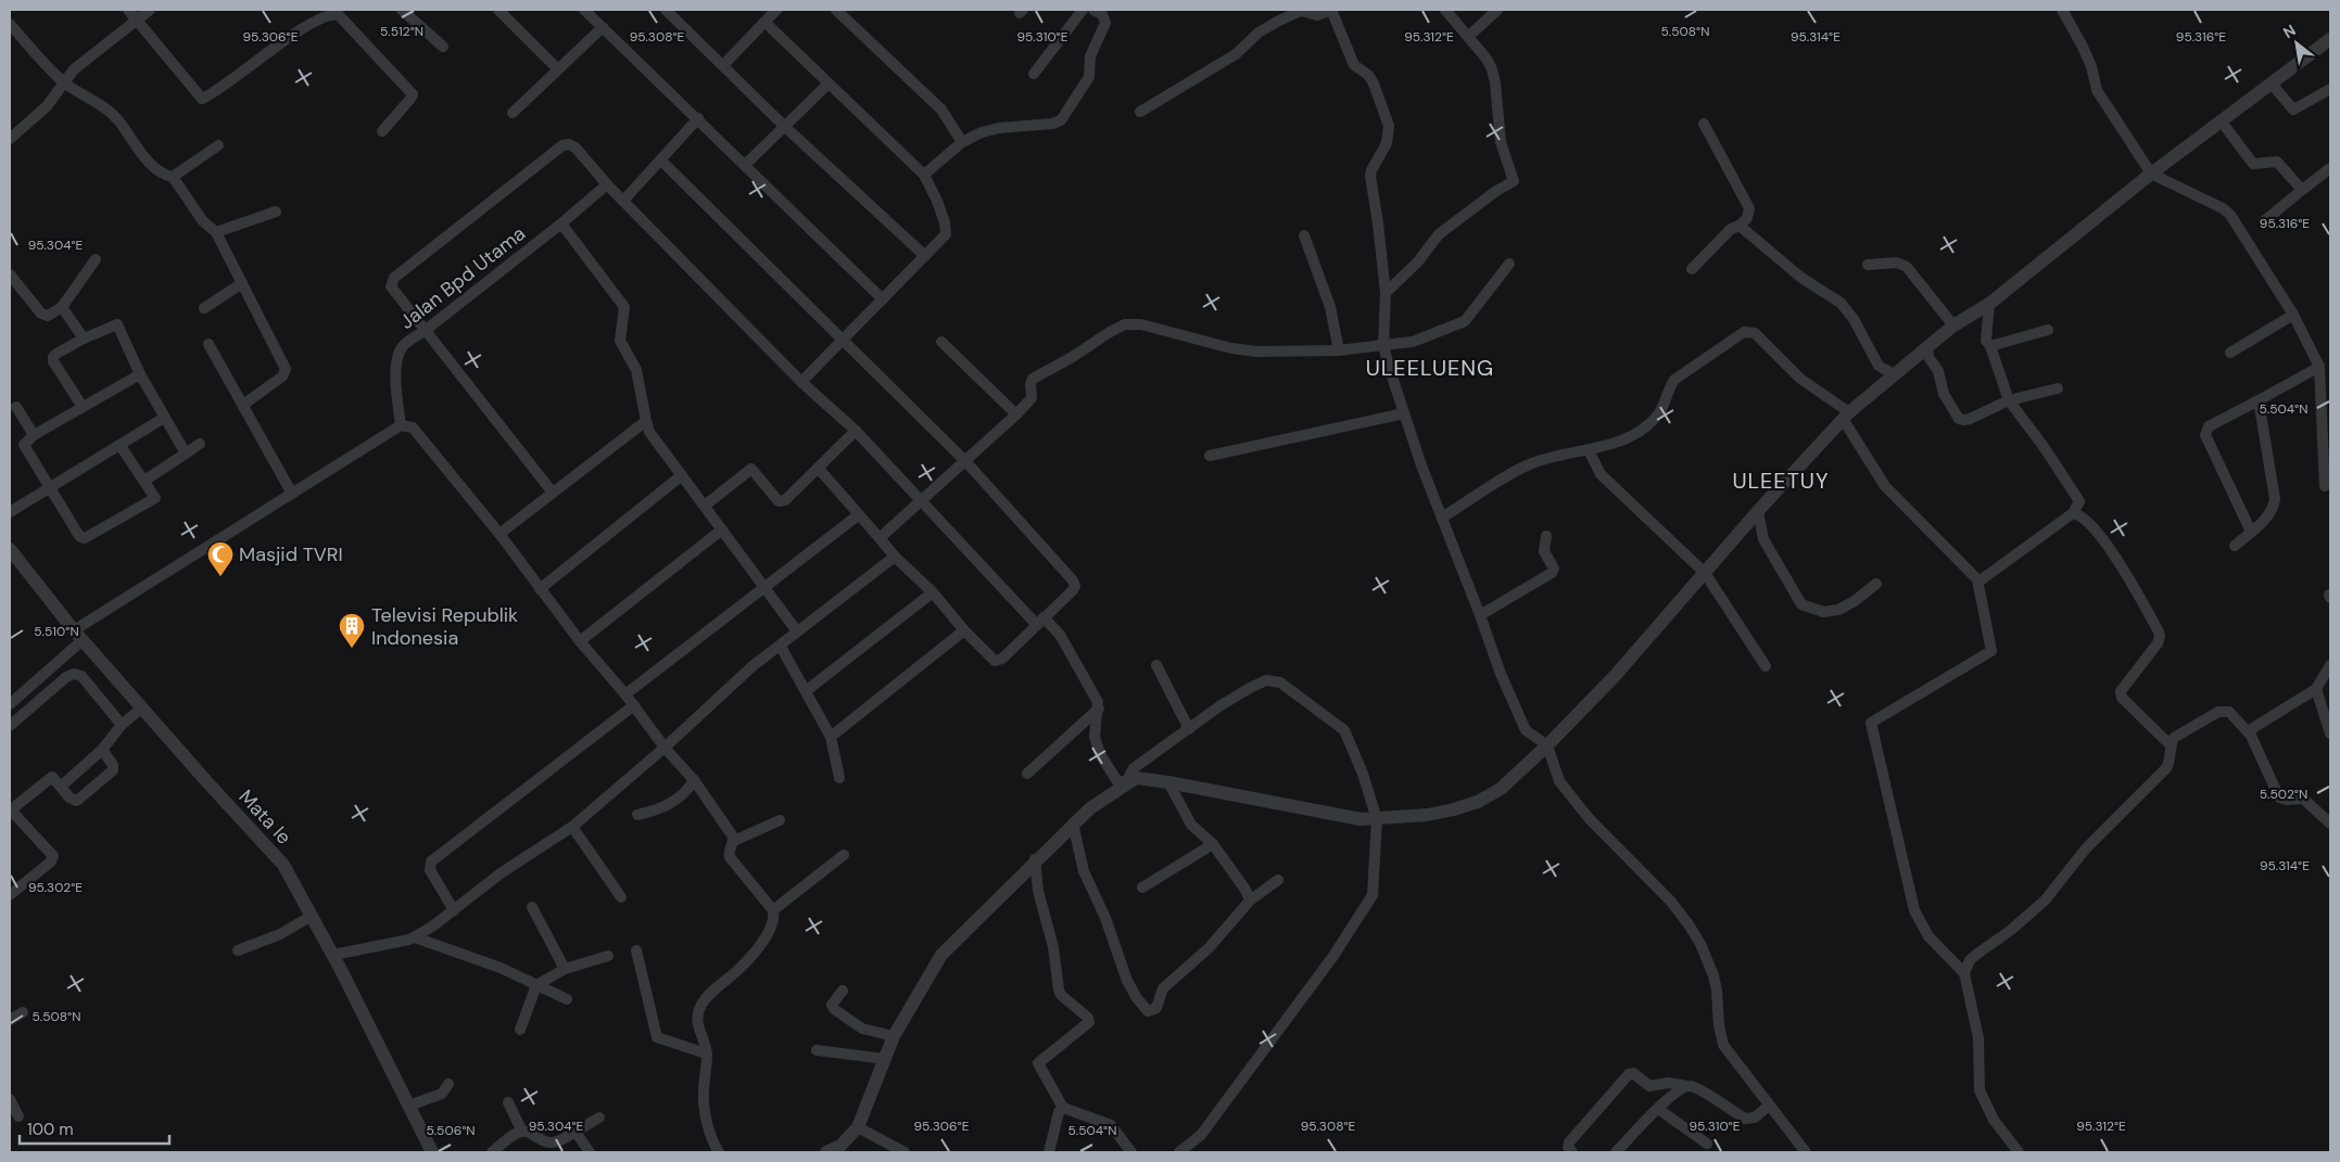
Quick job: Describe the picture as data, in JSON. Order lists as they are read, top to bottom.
{
  "streets": {
    "street": ["Jalan Bpd Utama", "Mata Ie"]
  },
  "districts": ["ULEELUENG", "ULEETUY"],
  "places": {
    "mosque": ["Masjid TVRI"],
    "building": ["Televisi Republik Indonesia"]
  },
  "scale_bar": "100 m",
  "north": "top left",
  "coordinates": [
    "5.512°N",
    "5.508°N",
    "95.306°E",
    "95.308°E",
    "95.310°E",
    "95.312°E",
    "95.314°E",
    "95.316°E",
    "95.304°E",
    "5.504°N",
    "5.510°N",
    "5.502°N",
    "95.302°E",
    "5.506°N"
  ]
}
